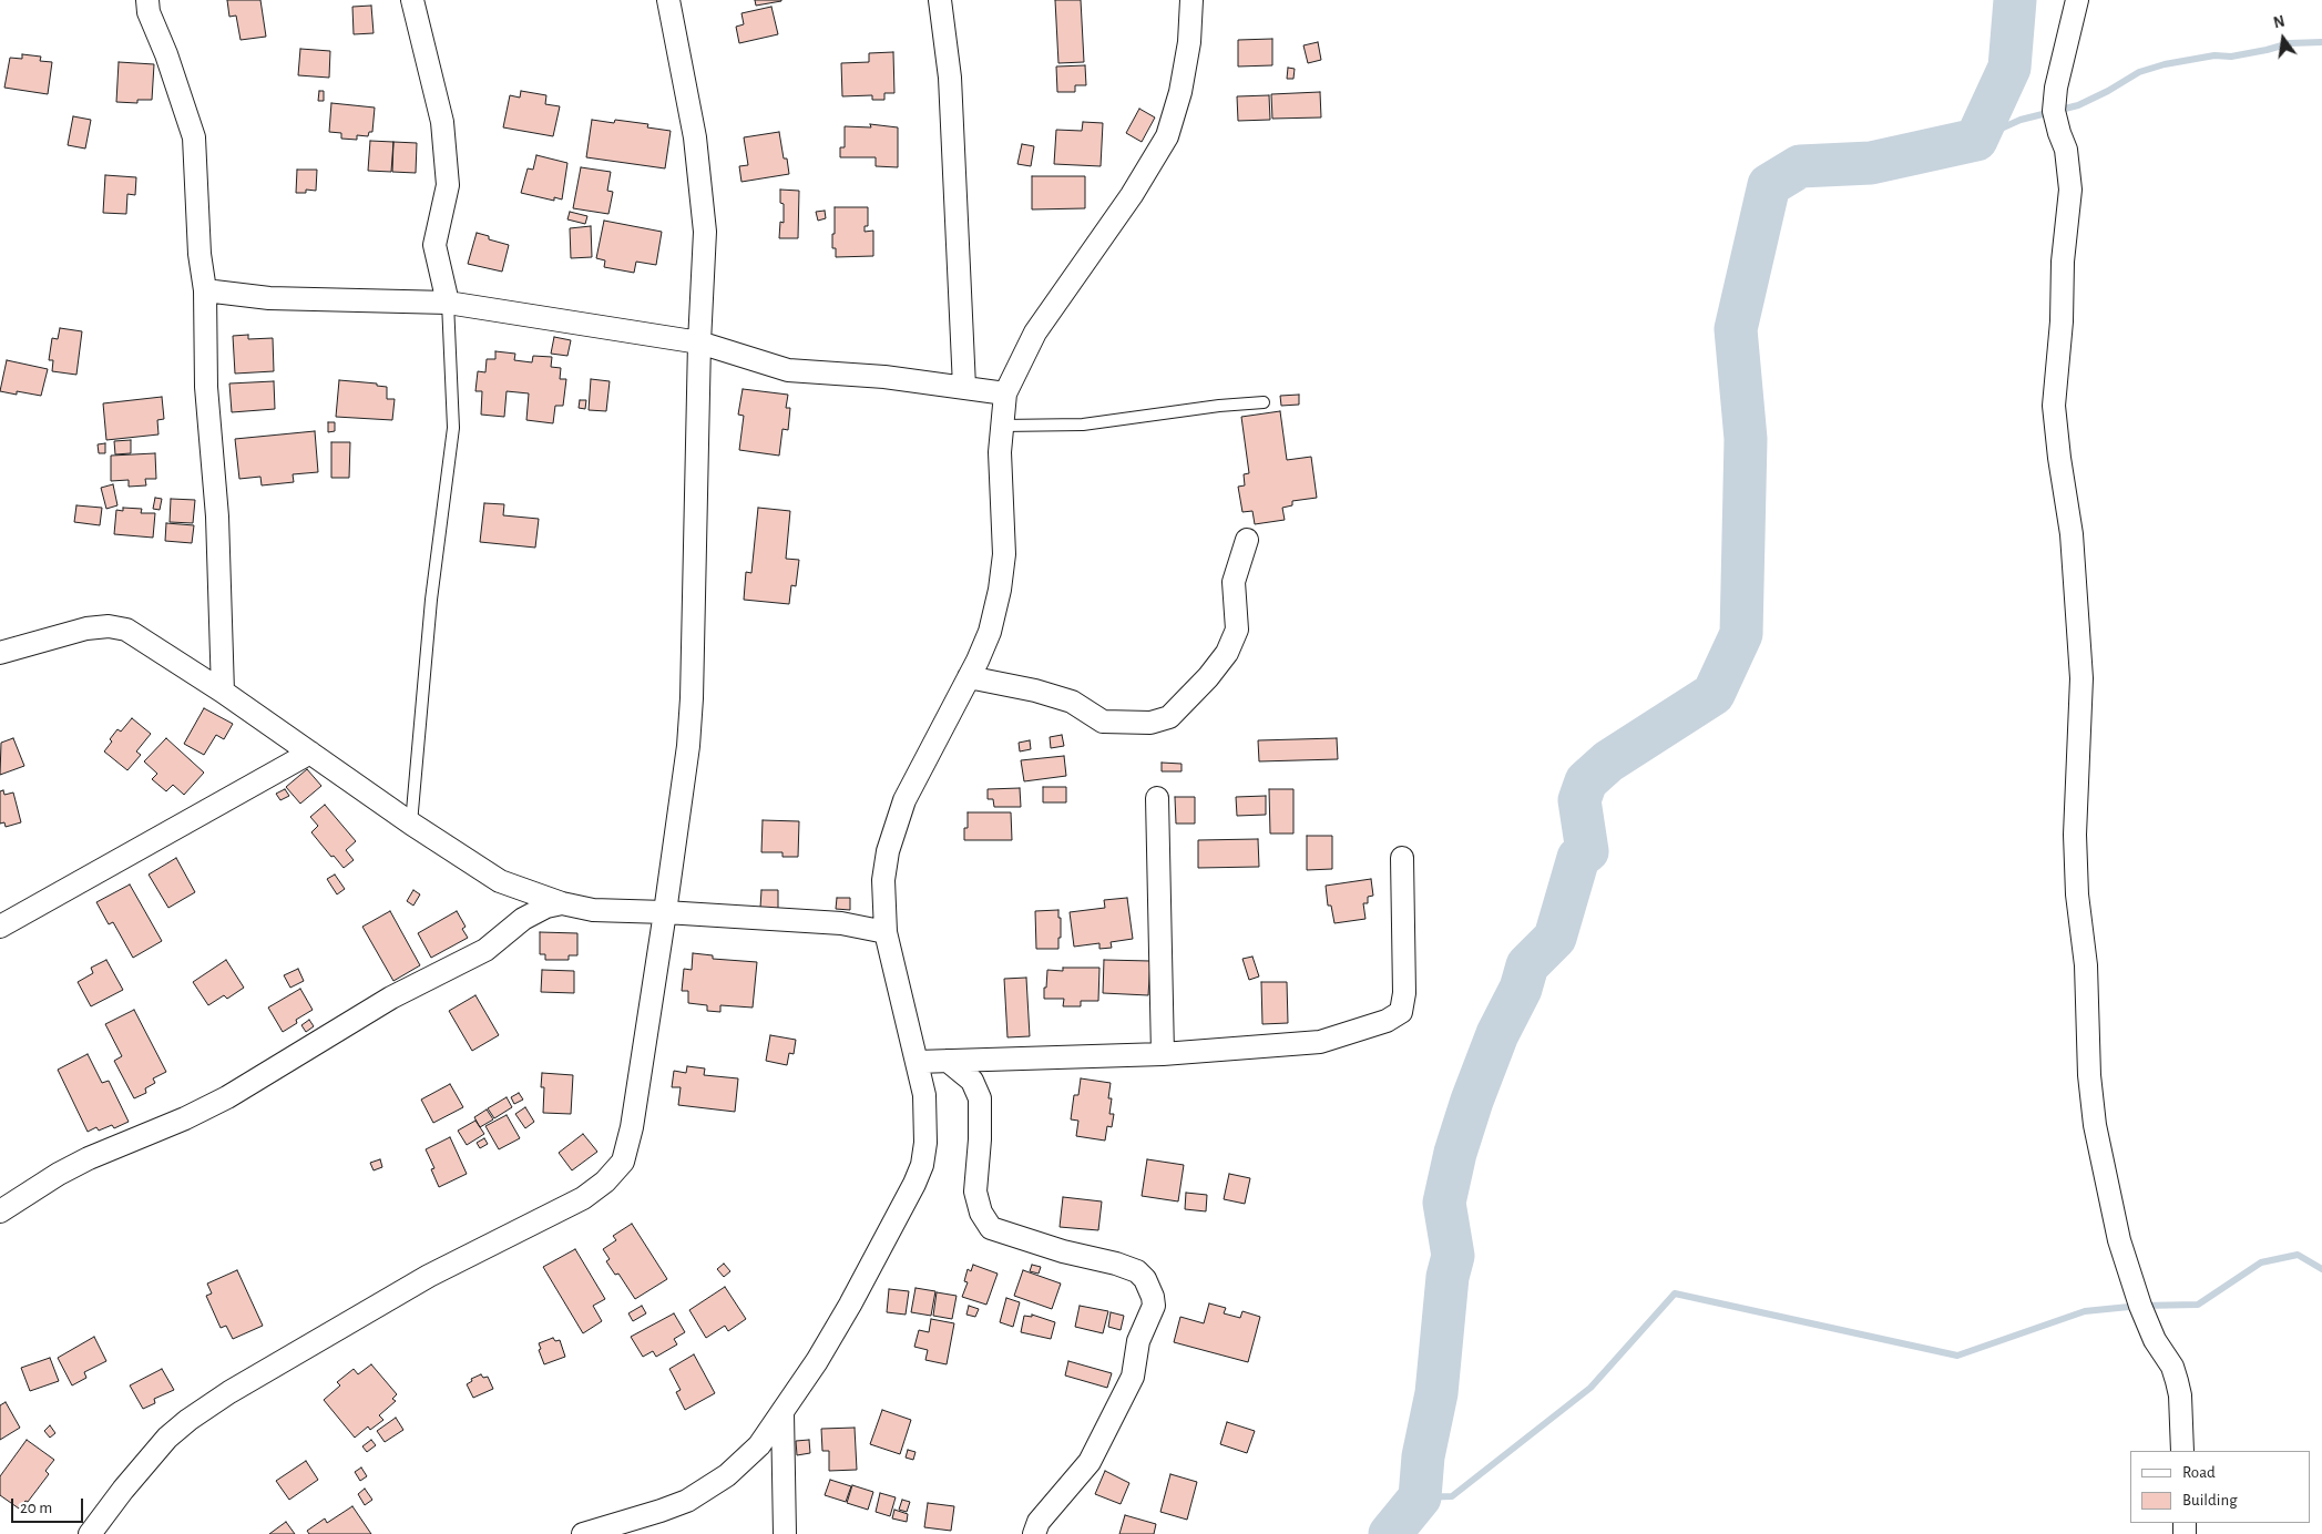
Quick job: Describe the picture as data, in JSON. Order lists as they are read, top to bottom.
{
  "legend": ["Road", "Building"],
  "scale_bar": "20 m",
  "north": "top"
}
